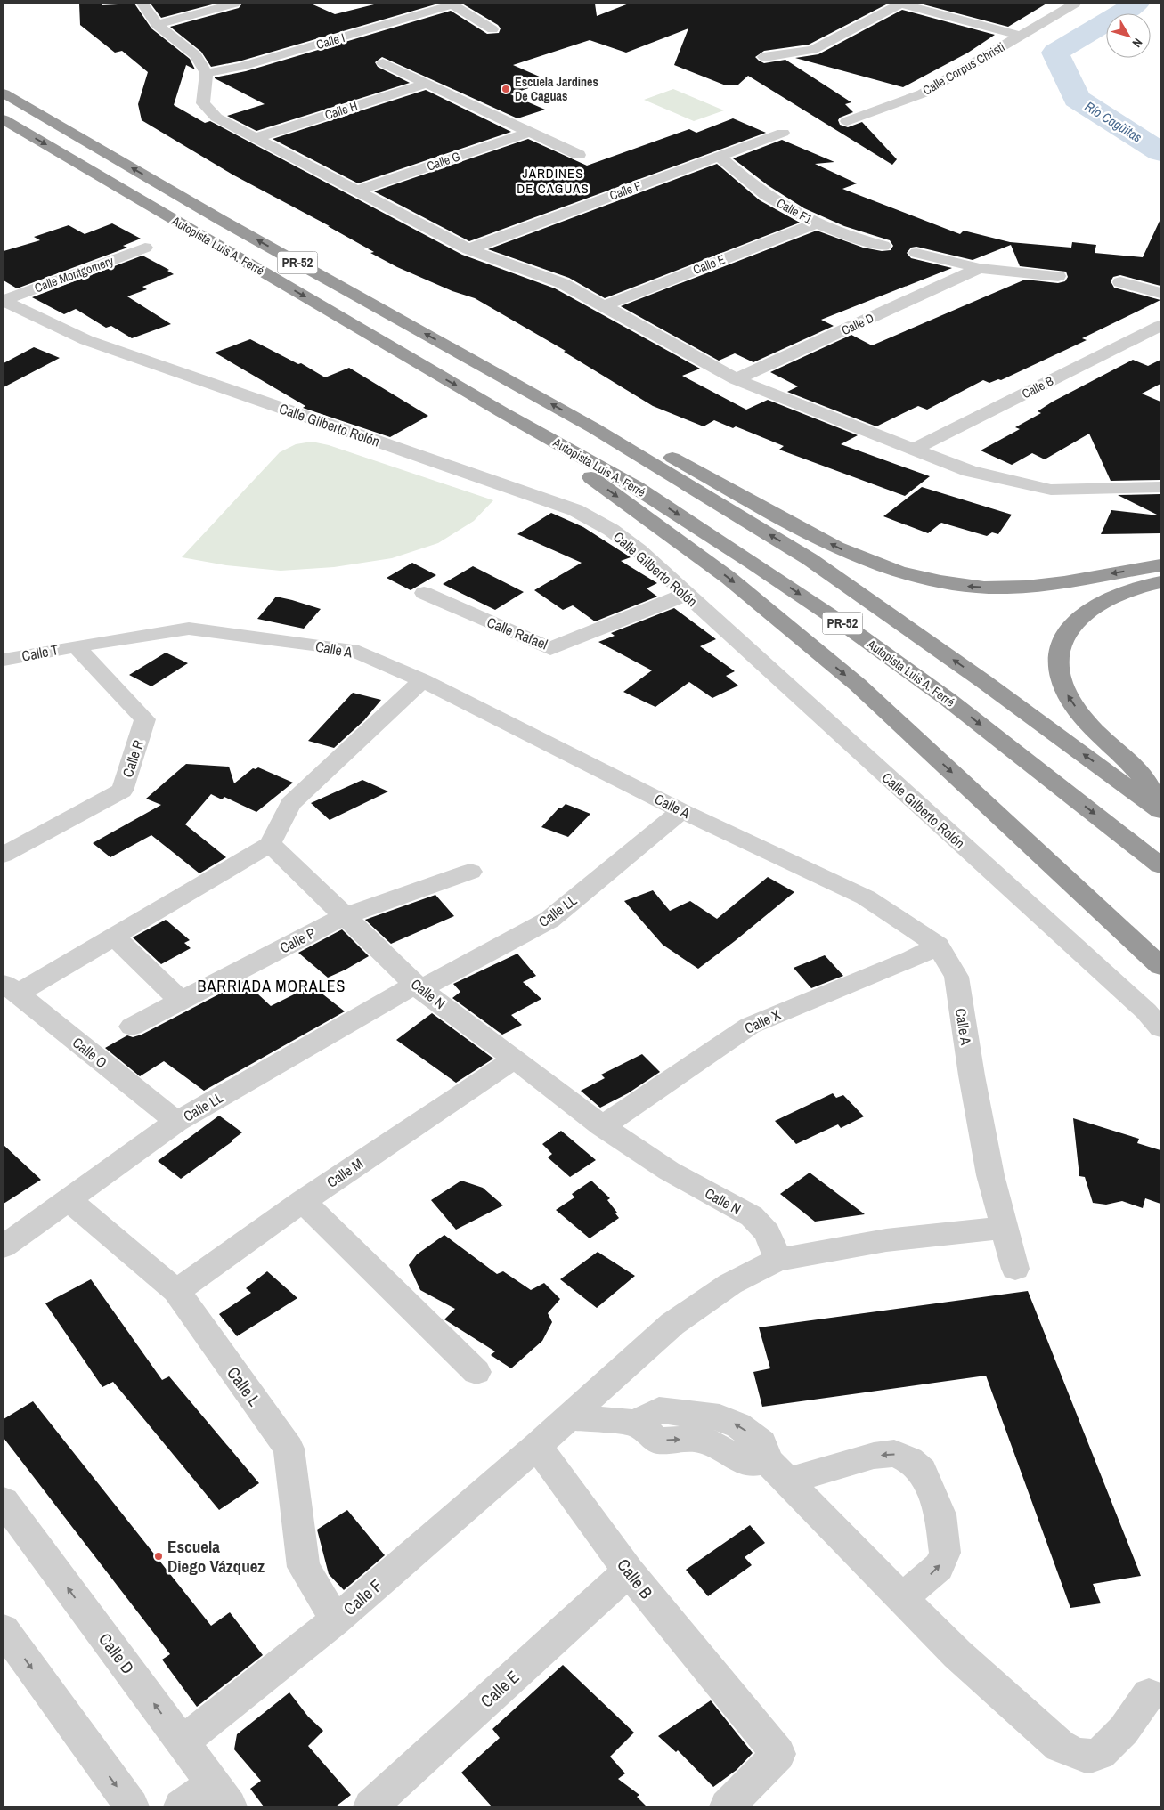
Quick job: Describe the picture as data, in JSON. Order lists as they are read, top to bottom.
{
  "streets": {
    "highway": ["Autopista Luis A. Ferré", "PR-52"],
    "street": [
      "Calle I",
      "Calle Corpus Christi",
      "Calle H",
      "Calle G",
      "Calle F",
      "Calle F1",
      "Calle E",
      "Calle Montgomery",
      "Calle D",
      "Calle B",
      "Calle Gilberto Rolón",
      "Calle Rafael",
      "Calle A",
      "Calle T",
      "Calle R",
      "Calle LL",
      "Calle P",
      "Calle N",
      "Calle X",
      "Calle O",
      "Calle M",
      "Calle L"
    ]
  },
  "crossings": [
    ["Calle F", "Calle F1"],
    ["Calle F", "Calle D"],
    ["Calle F", "Calle B"],
    ["Calle F", "Calle A"],
    ["Calle F", "Calle N"],
    ["Calle F", "Calle L"],
    ["Calle F1", "Calle E"],
    ["Calle E", "Calle B"],
    ["Calle Montgomery", "Calle Gilberto Rolón"],
    ["Calle Gilberto Rolón", "Calle Rafael"],
    ["Calle A", "Calle T"],
    ["Calle A", "Calle R"],
    ["Calle A", "Calle LL"],
    ["Calle A", "Calle X"],
    ["Calle T", "Calle R"],
    ["Calle LL", "Calle N"],
    ["Calle LL", "Calle O"],
    ["Calle LL", "Calle L"],
    ["Calle P", "Calle N"],
    ["Calle N", "Calle X"],
    ["Calle N", "Calle M"],
    ["Calle M", "Calle L"]
  ],
  "districts": ["JARDINES DE CAGUAS", "BARRIADA MORALES"],
  "water": ["Río Cagüitas"],
  "places": ["Escuela Jardines De Caguas", "Escuela Diego Vázquez"],
  "north": "bottom right"
}
